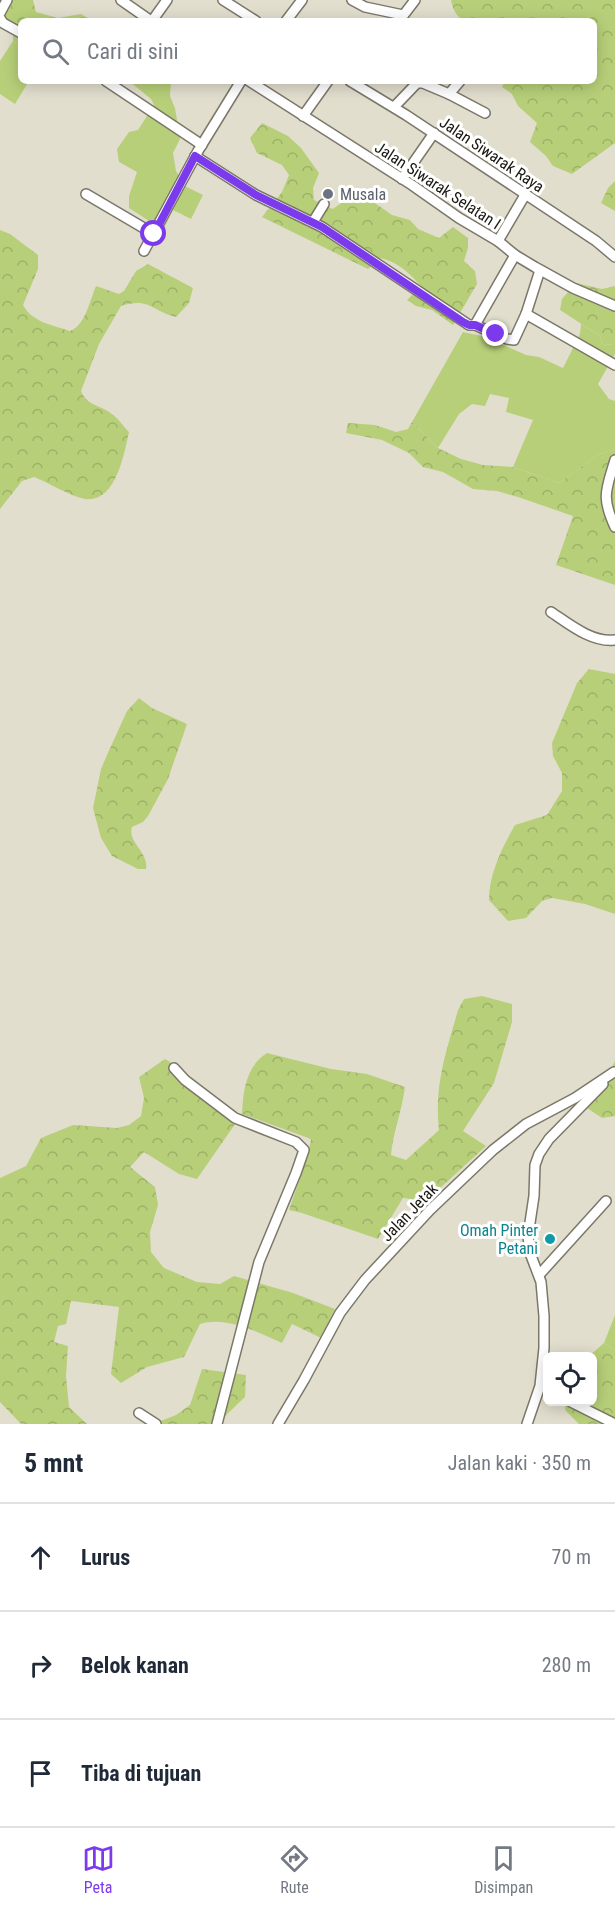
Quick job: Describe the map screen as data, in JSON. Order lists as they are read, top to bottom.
{
  "streets": {
    "street": ["Jalan Siwarak Raya", "Jalan Siwarak Selatan I", "Jalan Jetak"]
  },
  "places": ["Musala", "Omah Pinter Petani"],
  "page": {
    "search": "Cari di sini",
    "heading": ["5 mnt", "Jalan kaki · 350 m"],
    "list": [
      ["Lurus", "70 m"],
      ["Belok kanan", "280 m"],
      "Tiba di tujuan"
    ],
    "nav": ["Peta", "Rute", "Disimpan"]
  }
}
